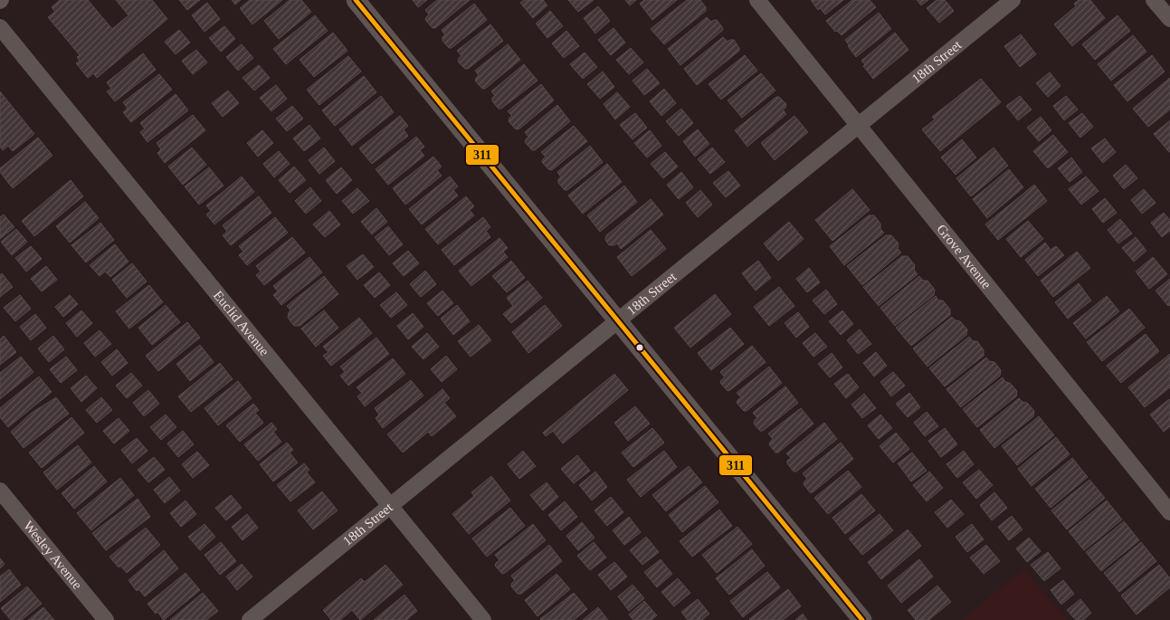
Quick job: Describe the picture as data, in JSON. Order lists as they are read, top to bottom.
{
  "streets": {
    "street": [
      "18th Street",
      "Grove Avenue",
      "Euclid Avenue",
      "Wesley Avenue"
    ]
  },
  "crossings": [
    ["18th Street", "Grove Avenue"],
    ["18th Street", "Euclid Avenue"]
  ],
  "lines": ["transit line 311"]
}
